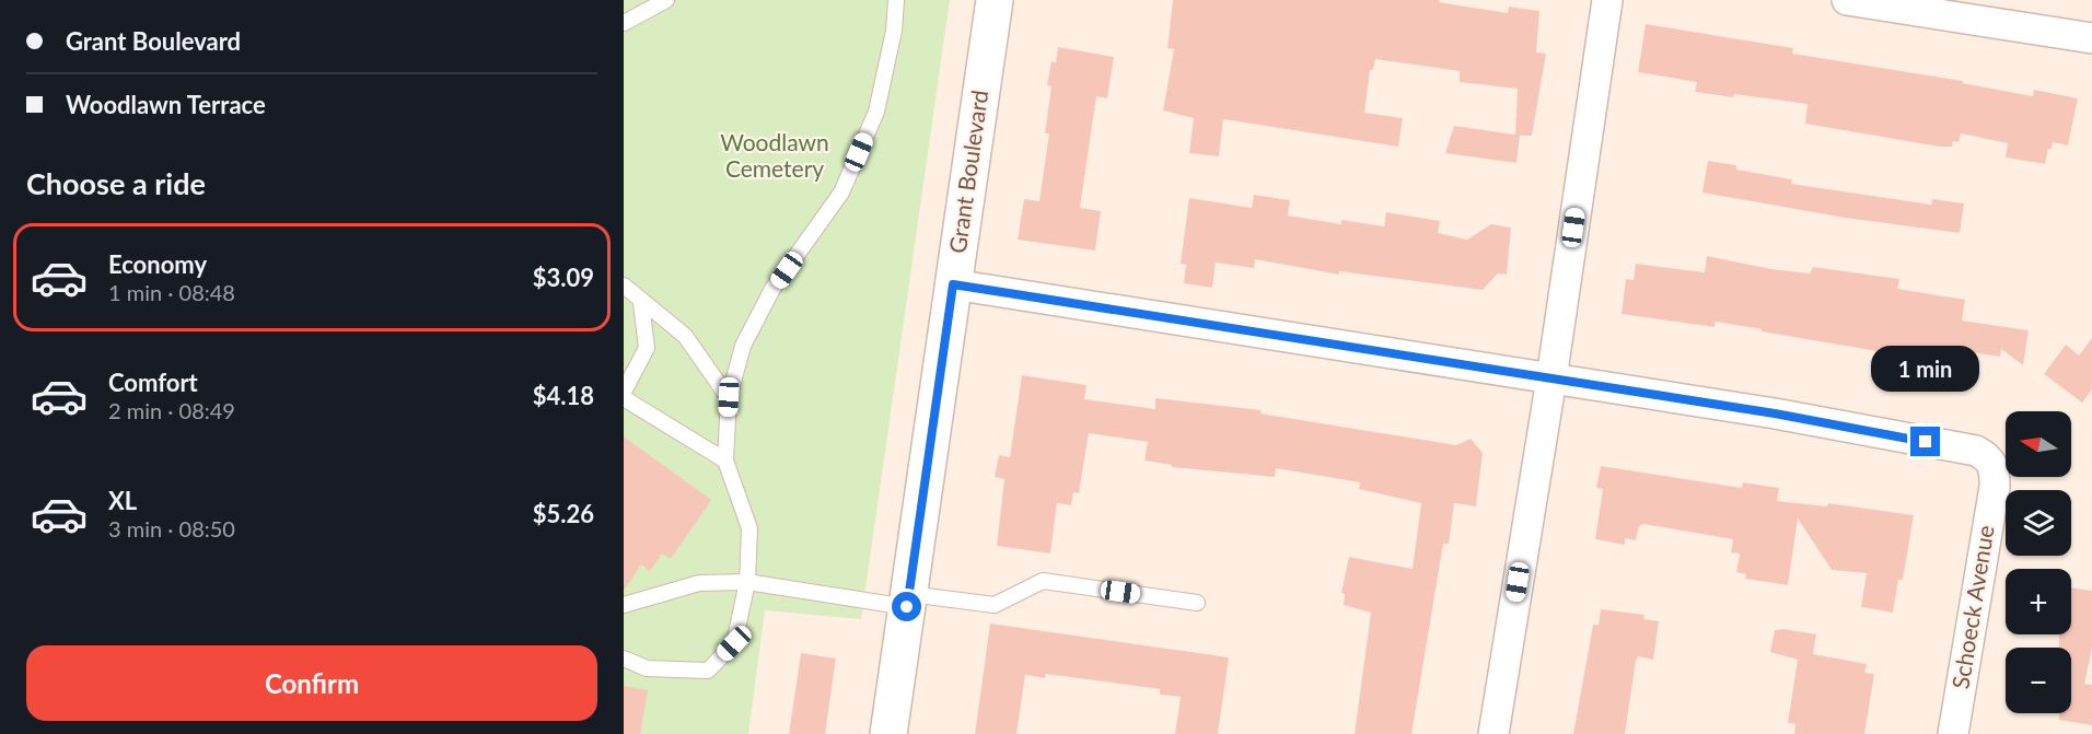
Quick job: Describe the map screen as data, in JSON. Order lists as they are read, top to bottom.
{
  "streets": {
    "street": ["Grant Boulevard", "Schoeck Avenue"]
  },
  "parks": ["Woodlawn Cemetery"],
  "north": "left",
  "page": {
    "banner": ["Grant Boulevard", "Woodlawn Terrace"],
    "heading": "Choose a ride",
    "list": [
      {
        "name": "Economy",
        "note": "1 min · 08:48",
        "value": "$3.09"
      },
      {
        "name": "Comfort",
        "note": "2 min · 08:49",
        "value": "$4.18"
      },
      {
        "name": "XL",
        "note": "3 min · 08:50",
        "value": "$5.26"
      }
    ],
    "bubble": "1 min",
    "map_buttons": ["+", "−"],
    "buttons": "Confirm"
  }
}
